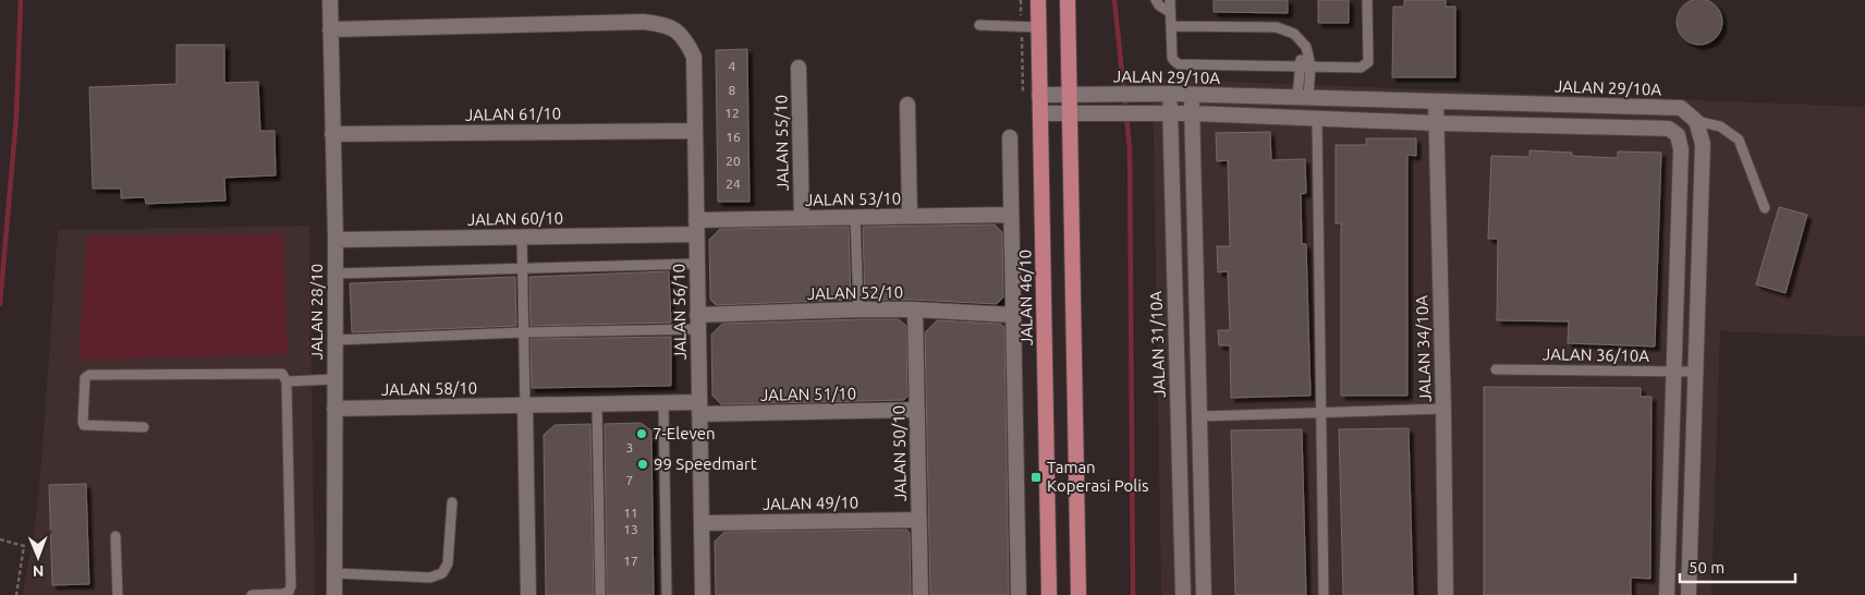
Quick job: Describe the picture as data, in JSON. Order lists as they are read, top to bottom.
{
  "streets": {
    "main road": ["JALAN 46/10"],
    "street": [
      "JALAN 29/10A",
      "JALAN 61/10",
      "JALAN 55/10",
      "JALAN 53/10",
      "JALAN 60/10",
      "JALAN 52/10",
      "JALAN 28/10",
      "JALAN 56/10",
      "JALAN 31/10A",
      "JALAN 34/10A",
      "JALAN 58/10",
      "JALAN 51/10",
      "JALAN 50/10",
      "JALAN 49/10"
    ],
    "lane": ["JALAN 36/10A"]
  },
  "crossings": [
    ["JALAN 29/10A", "JALAN 46/10"],
    ["JALAN 29/10A", "JALAN 31/10A"],
    ["JALAN 29/10A", "JALAN 34/10A"],
    ["JALAN 61/10", "JALAN 28/10"],
    ["JALAN 61/10", "JALAN 56/10"],
    ["JALAN 55/10", "JALAN 53/10"],
    ["JALAN 53/10", "JALAN 60/10"],
    ["JALAN 53/10", "JALAN 46/10"],
    ["JALAN 53/10", "JALAN 56/10"],
    ["JALAN 60/10", "JALAN 28/10"],
    ["JALAN 60/10", "JALAN 56/10"],
    ["JALAN 52/10", "JALAN 46/10"],
    ["JALAN 52/10", "JALAN 56/10"],
    ["JALAN 52/10", "JALAN 50/10"],
    ["JALAN 28/10", "JALAN 56/10"],
    ["JALAN 28/10", "JALAN 58/10"],
    ["JALAN 56/10", "JALAN 58/10"],
    ["JALAN 56/10", "JALAN 51/10"],
    ["JALAN 56/10", "JALAN 49/10"],
    ["JALAN 58/10", "JALAN 51/10"],
    ["JALAN 51/10", "JALAN 50/10"],
    ["JALAN 50/10", "JALAN 49/10"]
  ],
  "places": {
    "other": ["7-Eleven", "99 Speedmart"],
    "transit": ["Taman Koperasi Polis"]
  },
  "house_numbers": [
    "4",
    "8",
    "12",
    "16",
    "20",
    "24",
    "3",
    "7",
    "11",
    "13",
    "17"
  ],
  "scale_bar": "50 m",
  "north": "bottom"
}
